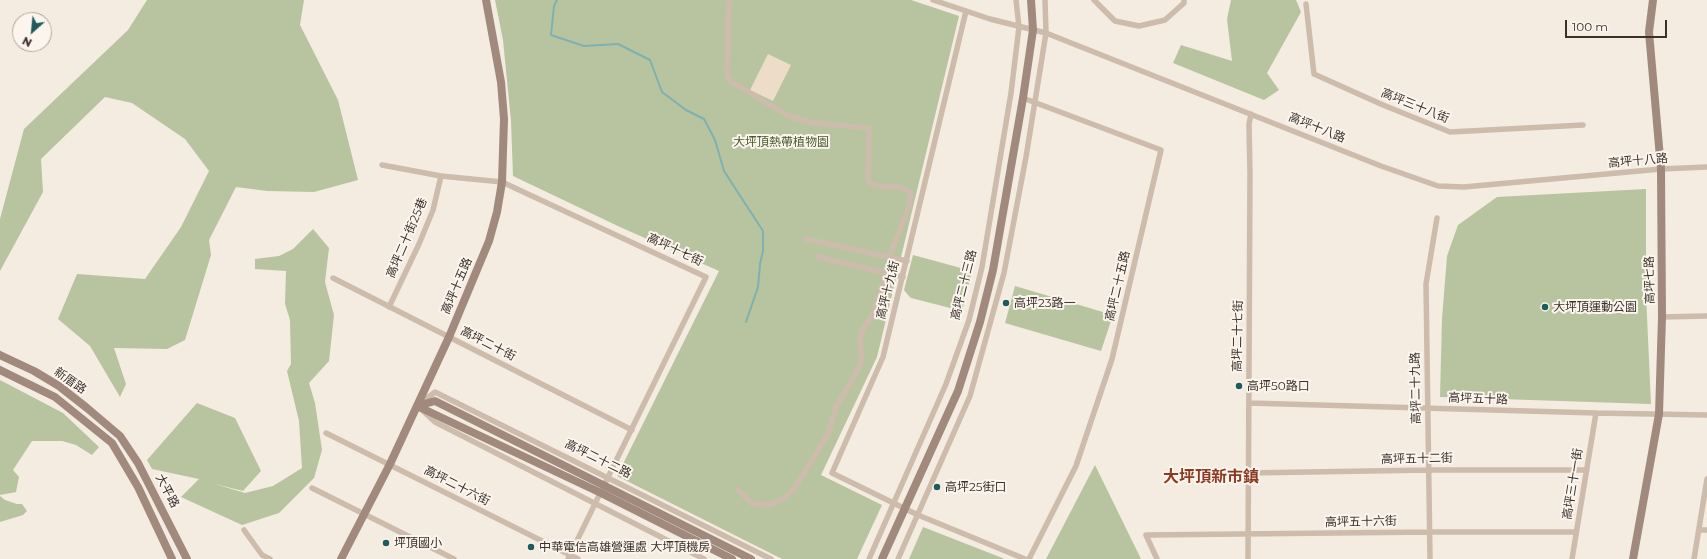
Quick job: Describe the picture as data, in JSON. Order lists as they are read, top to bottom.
{
  "streets": {
    "street": [
      "高坪三十八街",
      "高坪十八路",
      "高坪二十街25巷",
      "高坪十七街",
      "高坪七路",
      "高坪二十三路",
      "高坪十五路",
      "高坪二十五路",
      "高坪十九街",
      "高坪二十七街",
      "高坪二十街",
      "新厝路",
      "高坪二十九路",
      "高坪五十路",
      "高坪二十二路",
      "高坪五十二街",
      "高坪三十一街",
      "高坪二十六街",
      "大平路",
      "高坪五十六街"
    ]
  },
  "crossings": [
    ["高坪十八路", "高坪七路"],
    ["高坪十八路", "高坪二十三路"],
    ["高坪十八路", "高坪十九街"],
    ["高坪十八路", "高坪二十七街"],
    ["高坪二十街25巷", "高坪十七街"],
    ["高坪二十街25巷", "高坪二十街"],
    ["高坪十七街", "高坪十五路"],
    ["高坪十七街", "高坪二十街"],
    ["高坪十七街", "高坪二十二路"],
    ["高坪十七街", "高坪二十六街"],
    ["高坪七路", "高坪五十路"],
    ["高坪二十三路", "高坪二十五路"],
    ["高坪二十三路", "高坪十九街"],
    ["高坪十五路", "高坪二十街"],
    ["高坪十五路", "高坪二十二路"],
    ["高坪十五路", "高坪二十六街"],
    ["高坪二十七街", "高坪五十路"],
    ["高坪二十七街", "高坪五十二街"],
    ["高坪二十七街", "高坪五十六街"],
    ["新厝路", "大平路"],
    ["高坪二十九路", "高坪五十路"],
    ["高坪二十九路", "高坪五十二街"],
    ["高坪二十九路", "高坪五十六街"],
    ["高坪五十路", "高坪三十一街"],
    ["高坪五十二街", "高坪三十一街"],
    ["高坪三十一街", "高坪五十六街"]
  ],
  "districts": ["大坪頂新市鎮"],
  "parks": ["大坪頂熱帶植物園"],
  "places": [
    "高坪23路一",
    "大坪頂運動公園",
    "高坪50路口",
    "高坪25街口",
    "坪頂國小",
    "中華電信高雄營運處 大坪頂機房"
  ],
  "scale_bar": "100 m",
  "north": "bottom left"
}
